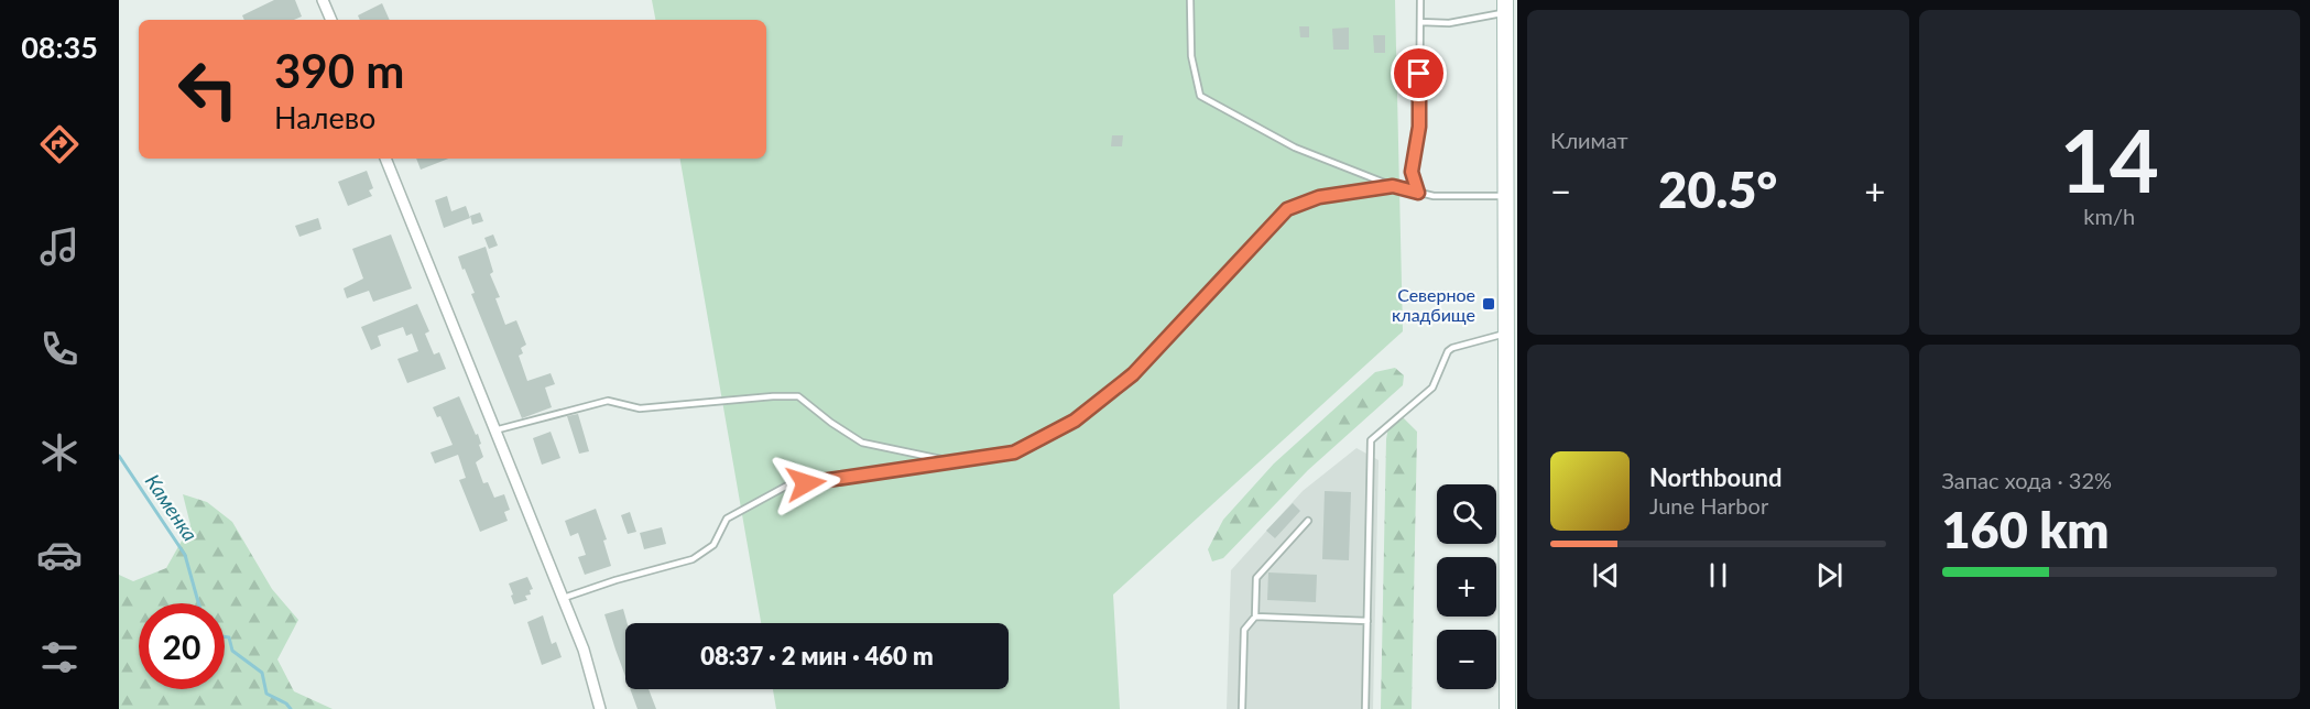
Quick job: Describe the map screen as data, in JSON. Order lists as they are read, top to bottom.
{
  "water": ["Каменка"],
  "places": {
    "transit": ["Северное кладбище"]
  },
  "page": {
    "tabs": "08:35",
    "tile": [
      "Климат",
      ["14", "km/h"],
      ["Запас хода · 32%", "160 km"]
    ],
    "turn": ["390 m", "Налево"],
    "heat": ["−", "20.5°", "+"],
    "song": ["Northbound", "June Harbor"],
    "map_buttons": ["+", "−"],
    "limit": "20",
    "trip": "08:37 · 2 мин · 460 m"
  }
}
